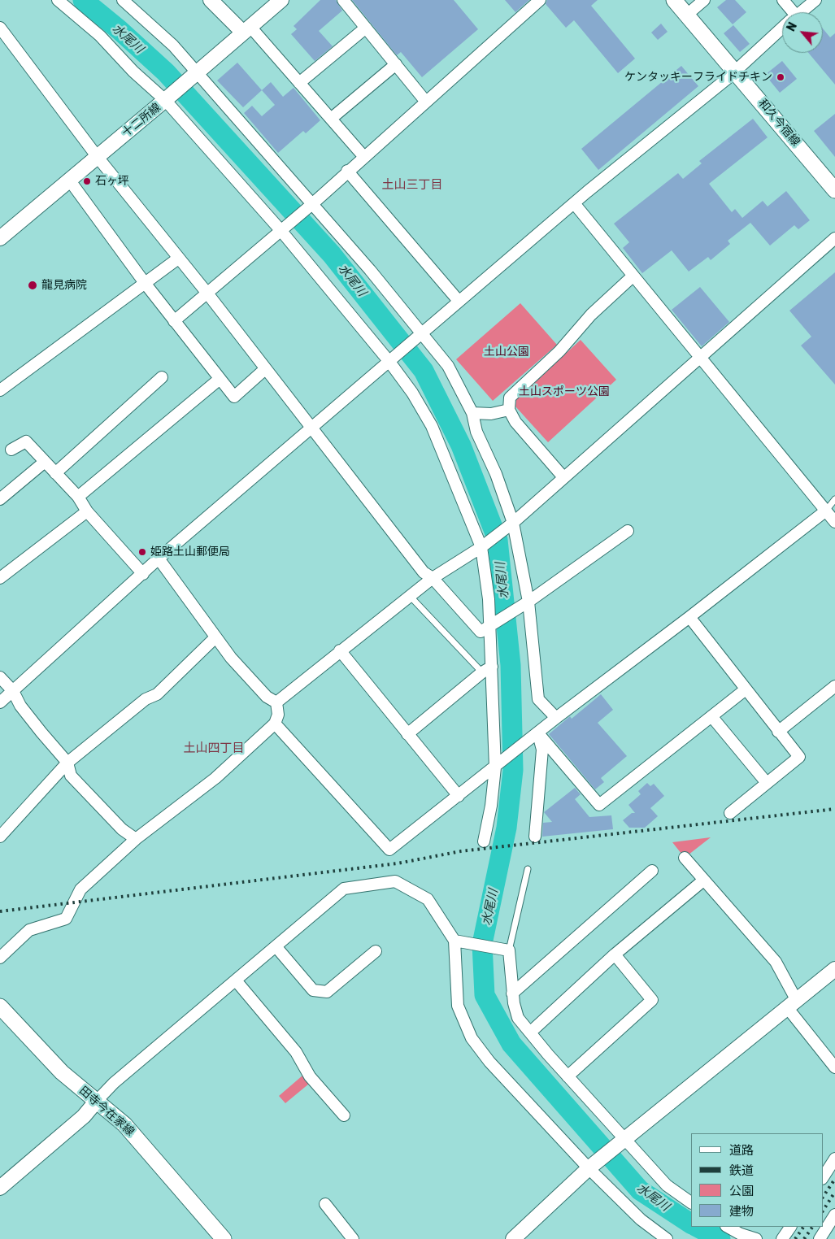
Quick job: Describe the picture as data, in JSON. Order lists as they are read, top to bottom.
{
  "streets": {
    "main road": ["和久今宿線", "田寺今在家線"],
    "street": ["十二所線"]
  },
  "districts": ["土山三丁目", "土山四丁目"],
  "water": ["水尾川"],
  "parks": ["土山公園", "土山スポーツ公園"],
  "places": [
    "ケンタッキーフライドチキン",
    "石ヶ坪",
    "龍見病院",
    "姫路土山郵便局"
  ],
  "legend": [
    "道路",
    "鉄道",
    "公園",
    "建物"
  ],
  "north": "top left"
}
